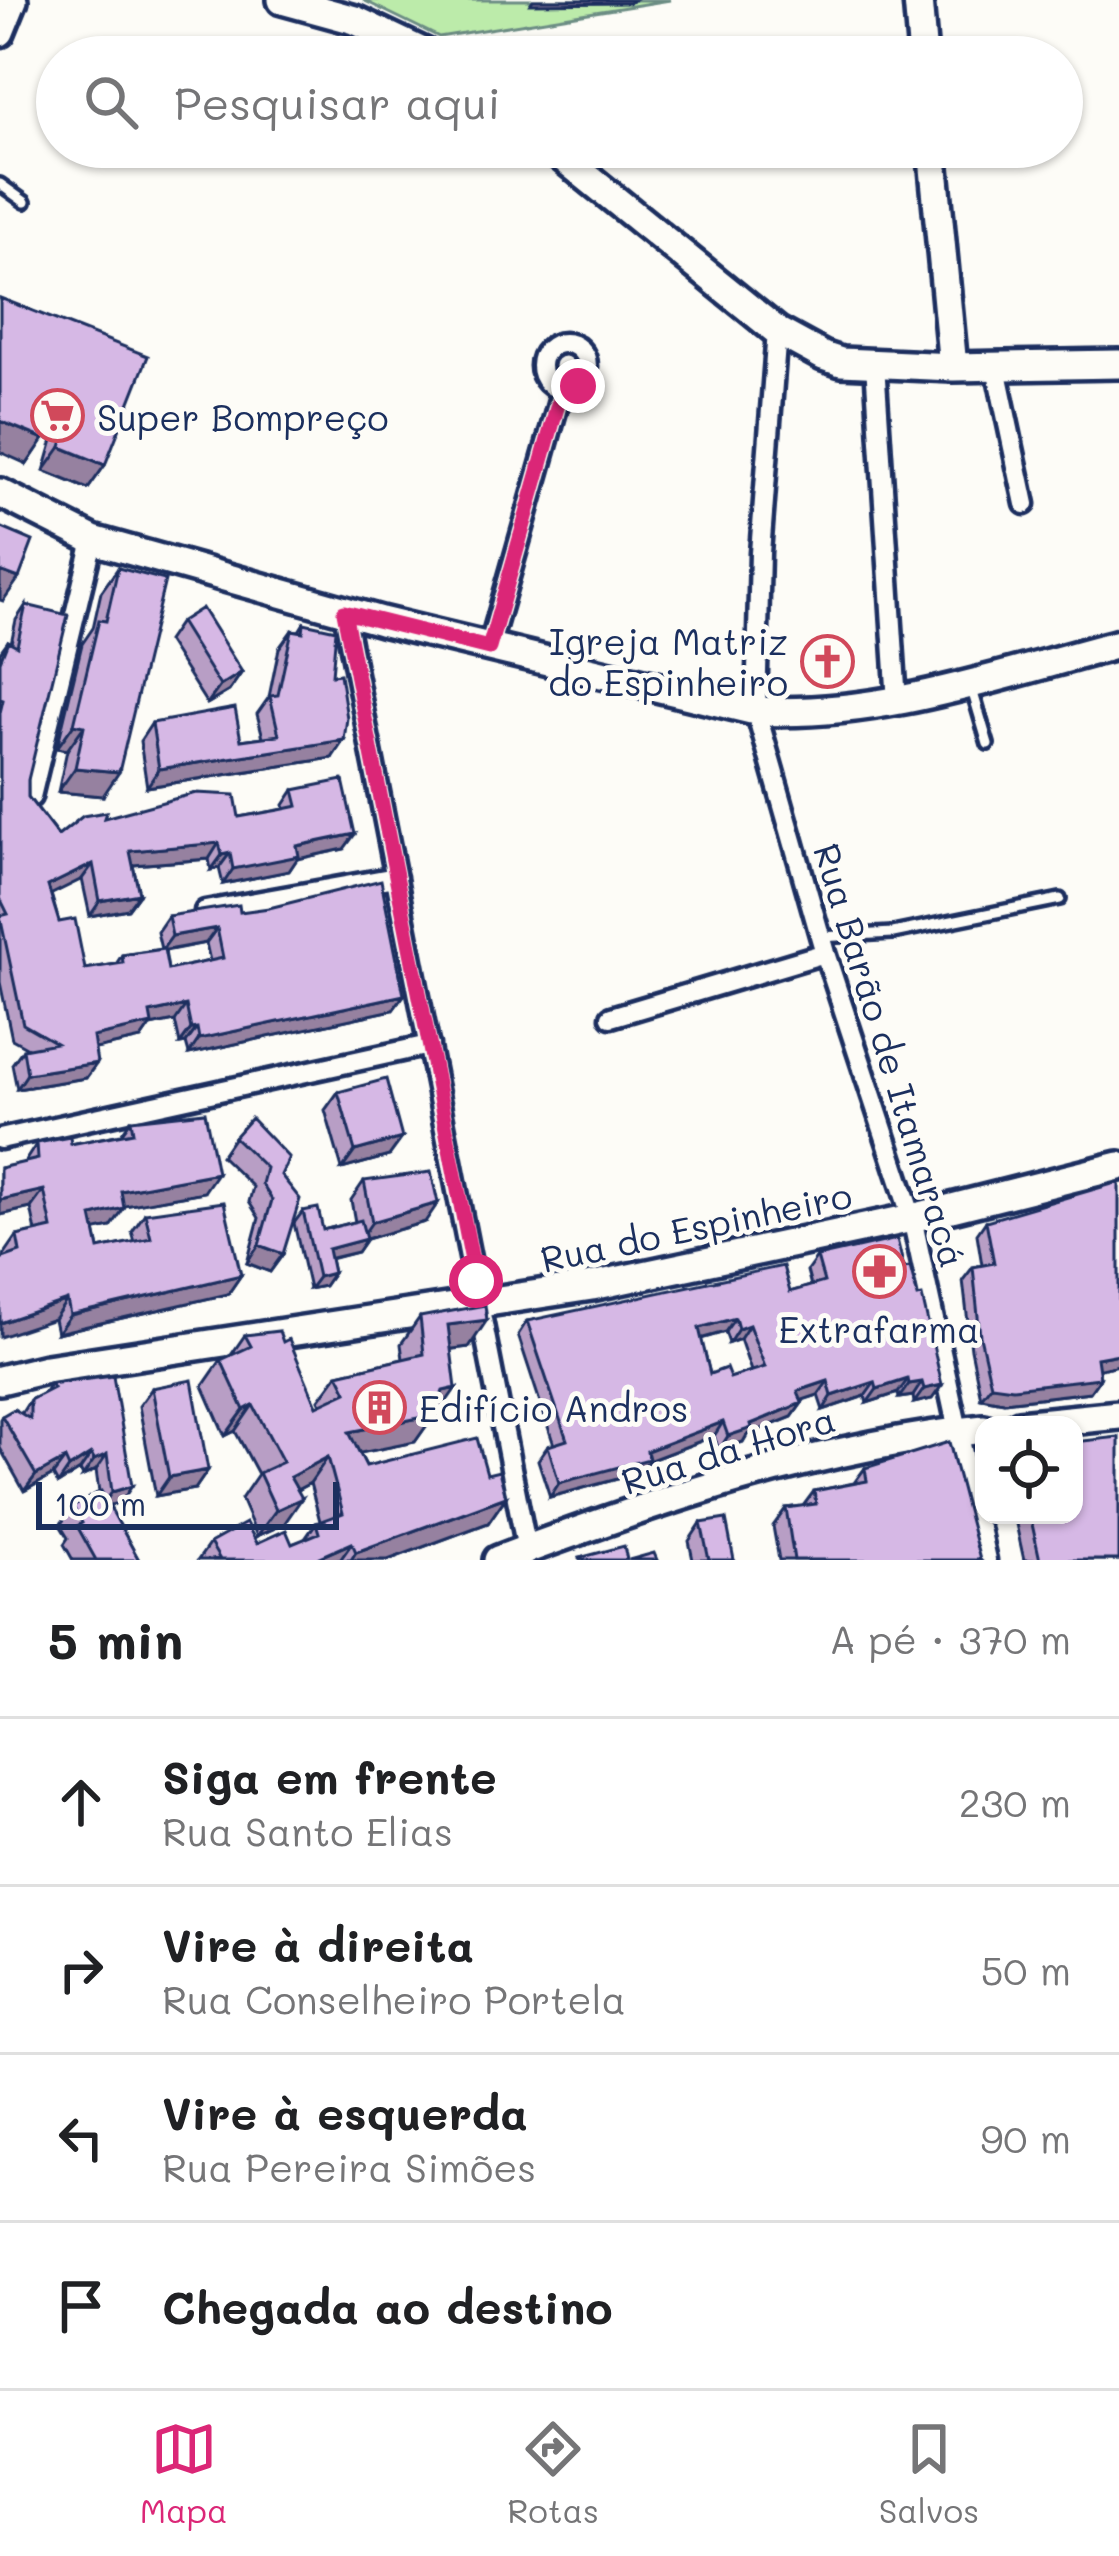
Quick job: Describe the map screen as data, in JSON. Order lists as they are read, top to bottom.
{
  "streets": {
    "street": ["Rua Barão de Itamaracá", "Rua do Espinheiro", "Rua da Hora"]
  },
  "crossings": [
    ["Rua Barão de Itamaracá", "Rua do Espinheiro"],
    ["Rua Barão de Itamaracá", "Rua da Hora"]
  ],
  "places": {
    "supermarket": ["Super Bompreço"],
    "church": ["Igreja Matriz do Espinheiro"],
    "pharmacy": ["Extrafarma"],
    "building": ["Edifício Andros"]
  },
  "scale_bar": "100 m",
  "page": {
    "search": "Pesquisar aqui",
    "scale": "100 m",
    "heading": ["5 min", "A pé · 370 m"],
    "list": [
      ["Siga em frente", "Rua Santo Elias", "230 m"],
      ["Vire à direita", "Rua Conselheiro Portela", "50 m"],
      ["Vire à esquerda", "Rua Pereira Simões", "90 m"],
      "Chegada ao destino"
    ],
    "nav": ["Mapa", "Rotas", "Salvos"]
  }
}
